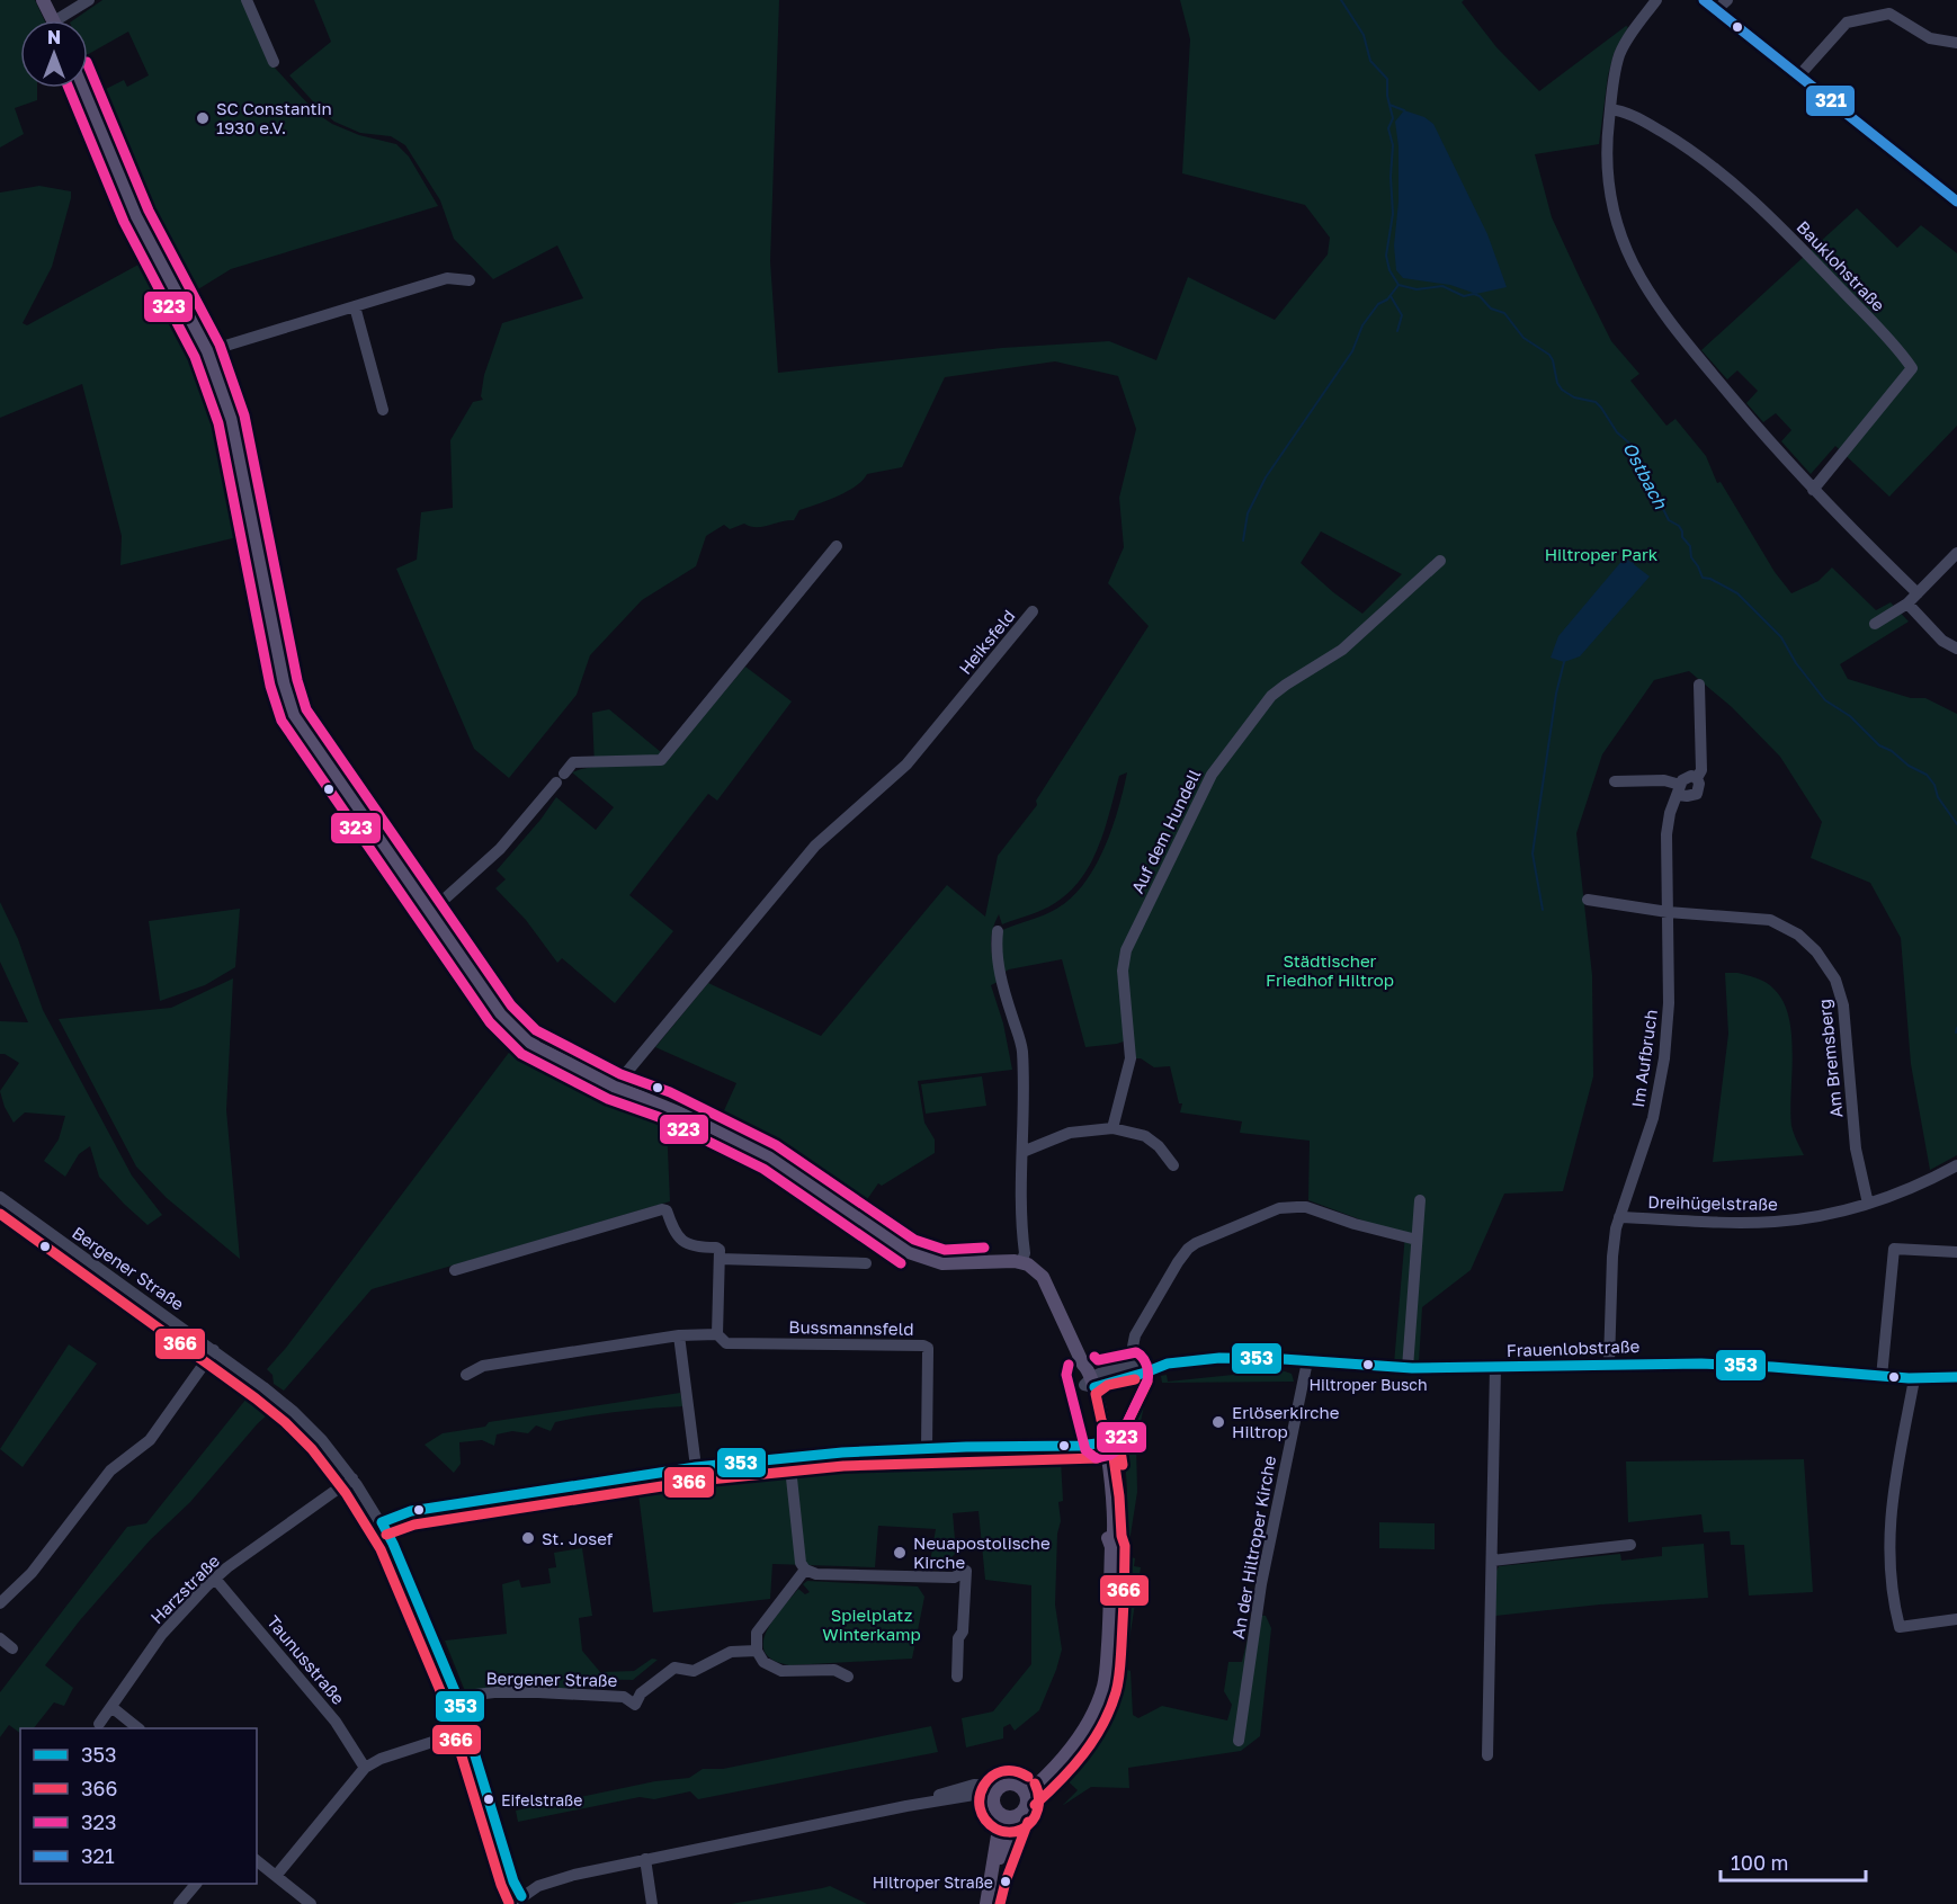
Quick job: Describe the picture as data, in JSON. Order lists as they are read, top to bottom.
{
  "streets": {
    "street": [
      "Bauklohstraße",
      "Heiksfeld",
      "Auf dem Hundell",
      "Im Aufbruch",
      "Am Bremsberg",
      "Dreihügelstraße",
      "Bergener Straße",
      "Bussmannsfeld",
      "Frauenlobstraße",
      "An der Hiltroper Kirche",
      "Harzstraße",
      "Taunusstraße"
    ]
  },
  "crossings": [
    ["Im Aufbruch", "Am Bremsberg"],
    ["Im Aufbruch", "Dreihügelstraße"],
    ["Im Aufbruch", "Frauenlobstraße"],
    ["Am Bremsberg", "Dreihügelstraße"],
    ["Bergener Straße", "Harzstraße"],
    ["Frauenlobstraße", "An der Hiltroper Kirche"],
    ["Harzstraße", "Taunusstraße"]
  ],
  "water": ["Ostbach"],
  "parks": ["Hiltroper Park", "Städtischer Friedhof Hiltrop", "Spielplatz Winterkamp"],
  "places": [
    "SC Constantin 1930 e.V.",
    "Hiltroper Busch",
    "Erlöserkirche Hiltrop",
    "St. Josef",
    "Neuapostolische Kirche",
    "Eifelstraße",
    "Hiltroper Straße"
  ],
  "lines": [
    "transit line 321",
    "transit line 323",
    "transit line 366",
    "transit line 353"
  ],
  "legend": [
    "353",
    "366",
    "323",
    "321"
  ],
  "scale_bar": "100 m",
  "north": "top"
}
